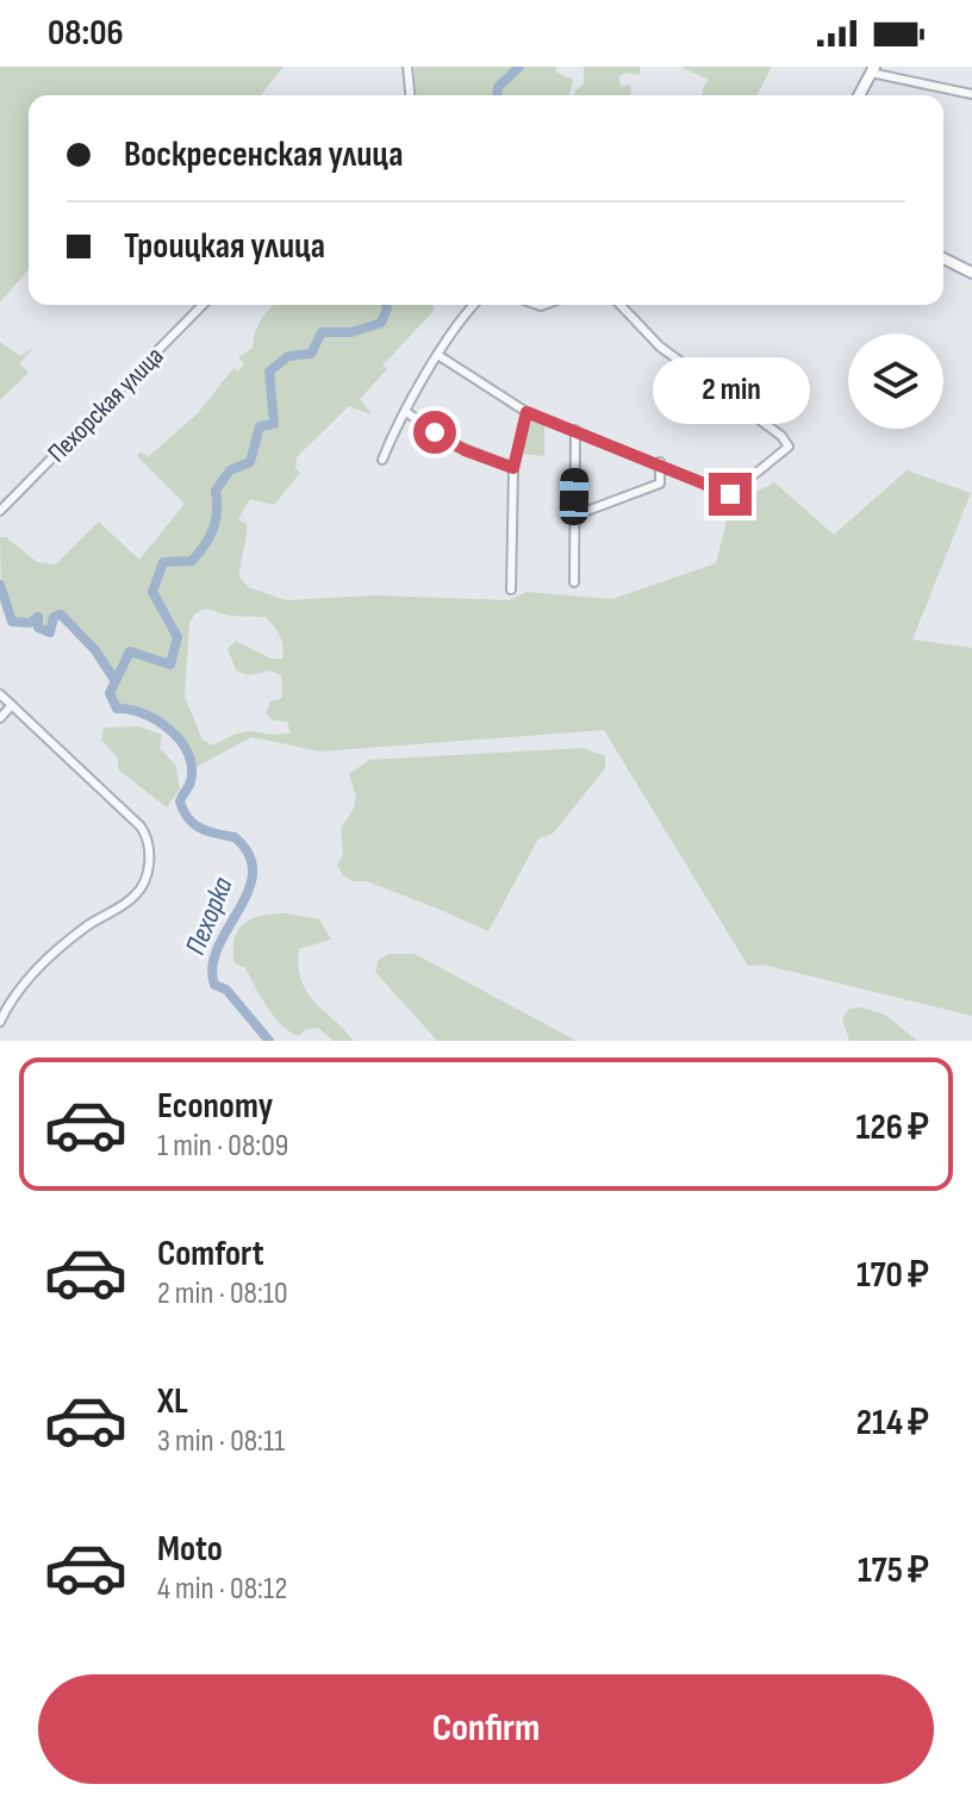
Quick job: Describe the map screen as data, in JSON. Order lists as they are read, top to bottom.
{
  "streets": {
    "street": ["Пехорская улица"]
  },
  "water": ["Пехорка"],
  "page": {
    "status": "08:06",
    "banner": ["Воскресенская улица", "Троицкая улица"],
    "bubble": "2 min",
    "list": [
      {
        "name": "Economy",
        "note": "1 min · 08:09",
        "value": "126 ₽"
      },
      {
        "name": "Comfort",
        "note": "2 min · 08:10",
        "value": "170 ₽"
      },
      {
        "name": "XL",
        "note": "3 min · 08:11",
        "value": "214 ₽"
      },
      {
        "name": "Moto",
        "note": "4 min · 08:12",
        "value": "175 ₽"
      }
    ],
    "buttons": "Confirm"
  }
}
